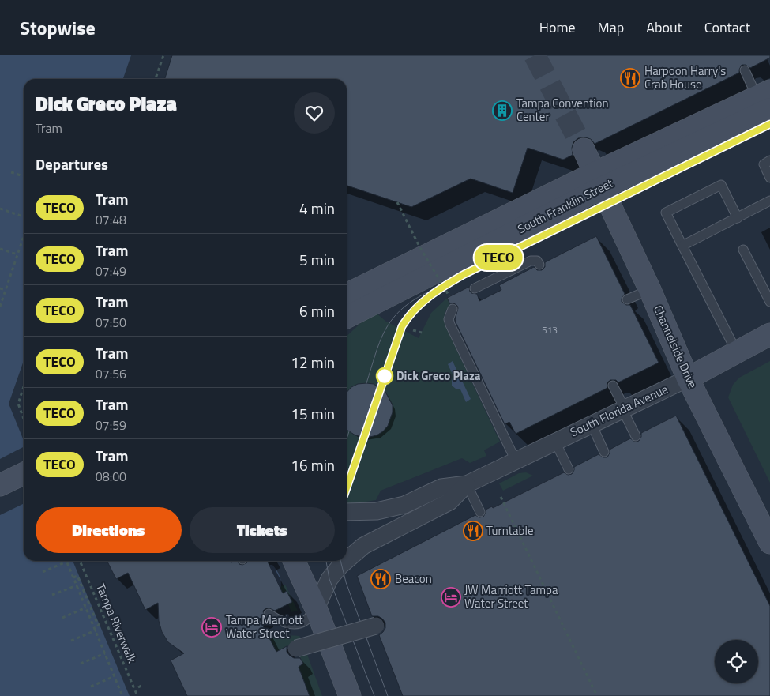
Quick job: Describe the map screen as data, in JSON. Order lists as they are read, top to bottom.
{
  "streets": {
    "street": ["South Franklin Street", "Channelside Drive", "South Florida Avenue"],
    "path": ["Tampa Riverwalk"]
  },
  "crossings": [
    ["South Franklin Street", "Channelside Drive"],
    ["Channelside Drive", "South Florida Avenue"]
  ],
  "places": {
    "restaurant": ["Harpoon Harry's Crab House", "Turntable", "Beacon"],
    "building": ["Tampa Convention Center"],
    "other": ["Dick Greco Plaza"],
    "hotel": ["JW Marriott Tampa Water Street", "Tampa Marriott Water Street"]
  },
  "lines": ["tram line TECO"],
  "house_numbers": ["513"],
  "page": {
    "header": "Stopwise",
    "nav": [
      "Home",
      "Map",
      "About",
      "Contact"
    ],
    "on_map": "TECO",
    "heading": [
      ["Dick Greco Plaza", "Tram"],
      "Departures"
    ],
    "list": [
      {
        "mark": "TECO",
        "name": "Tram",
        "note": "07:48",
        "value": "4 min"
      },
      {
        "mark": "TECO",
        "name": "Tram",
        "note": "07:49",
        "value": "5 min"
      },
      {
        "mark": "TECO",
        "name": "Tram",
        "note": "07:50",
        "value": "6 min"
      },
      {
        "mark": "TECO",
        "name": "Tram",
        "note": "07:56",
        "value": "12 min"
      },
      {
        "mark": "TECO",
        "name": "Tram",
        "note": "07:59",
        "value": "15 min"
      },
      {
        "mark": "TECO",
        "name": "Tram",
        "note": "08:00",
        "value": "16 min"
      }
    ],
    "buttons": ["Directions", "Tickets"]
  }
}
